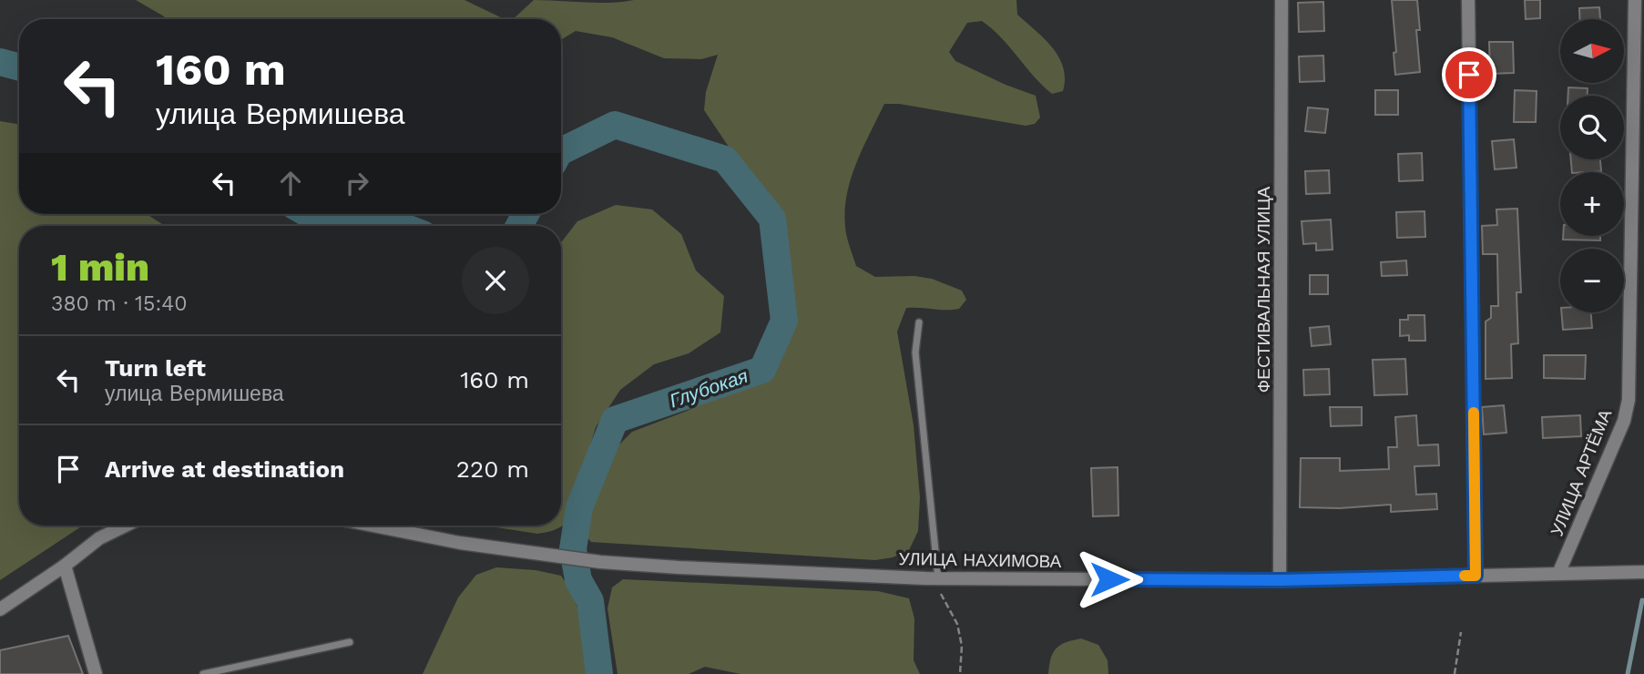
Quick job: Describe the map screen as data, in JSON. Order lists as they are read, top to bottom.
{
  "streets": {
    "street": ["ФЕСТИВАЛЬНАЯ УЛИЦА", "УЛИЦА АРТЁМА", "УЛИЦА НАХИМОВА"]
  },
  "crossings": [
    ["ФЕСТИВАЛЬНАЯ УЛИЦА", "УЛИЦА НАХИМОВА"],
    ["УЛИЦА АРТЁМА", "УЛИЦА НАХИМОВА"]
  ],
  "water": ["Глубокая"],
  "north": "right",
  "page": {
    "map_buttons": ["+", "−"],
    "turn": ["160 m", "улица Вермишева"],
    "heading": ["1 min", "380 m · 15:40"],
    "list": [
      {
        "name": "Turn left",
        "note": "улица Вермишева",
        "value": "160 m"
      },
      {
        "name": "Arrive at destination",
        "value": "220 m"
      }
    ]
  }
}
